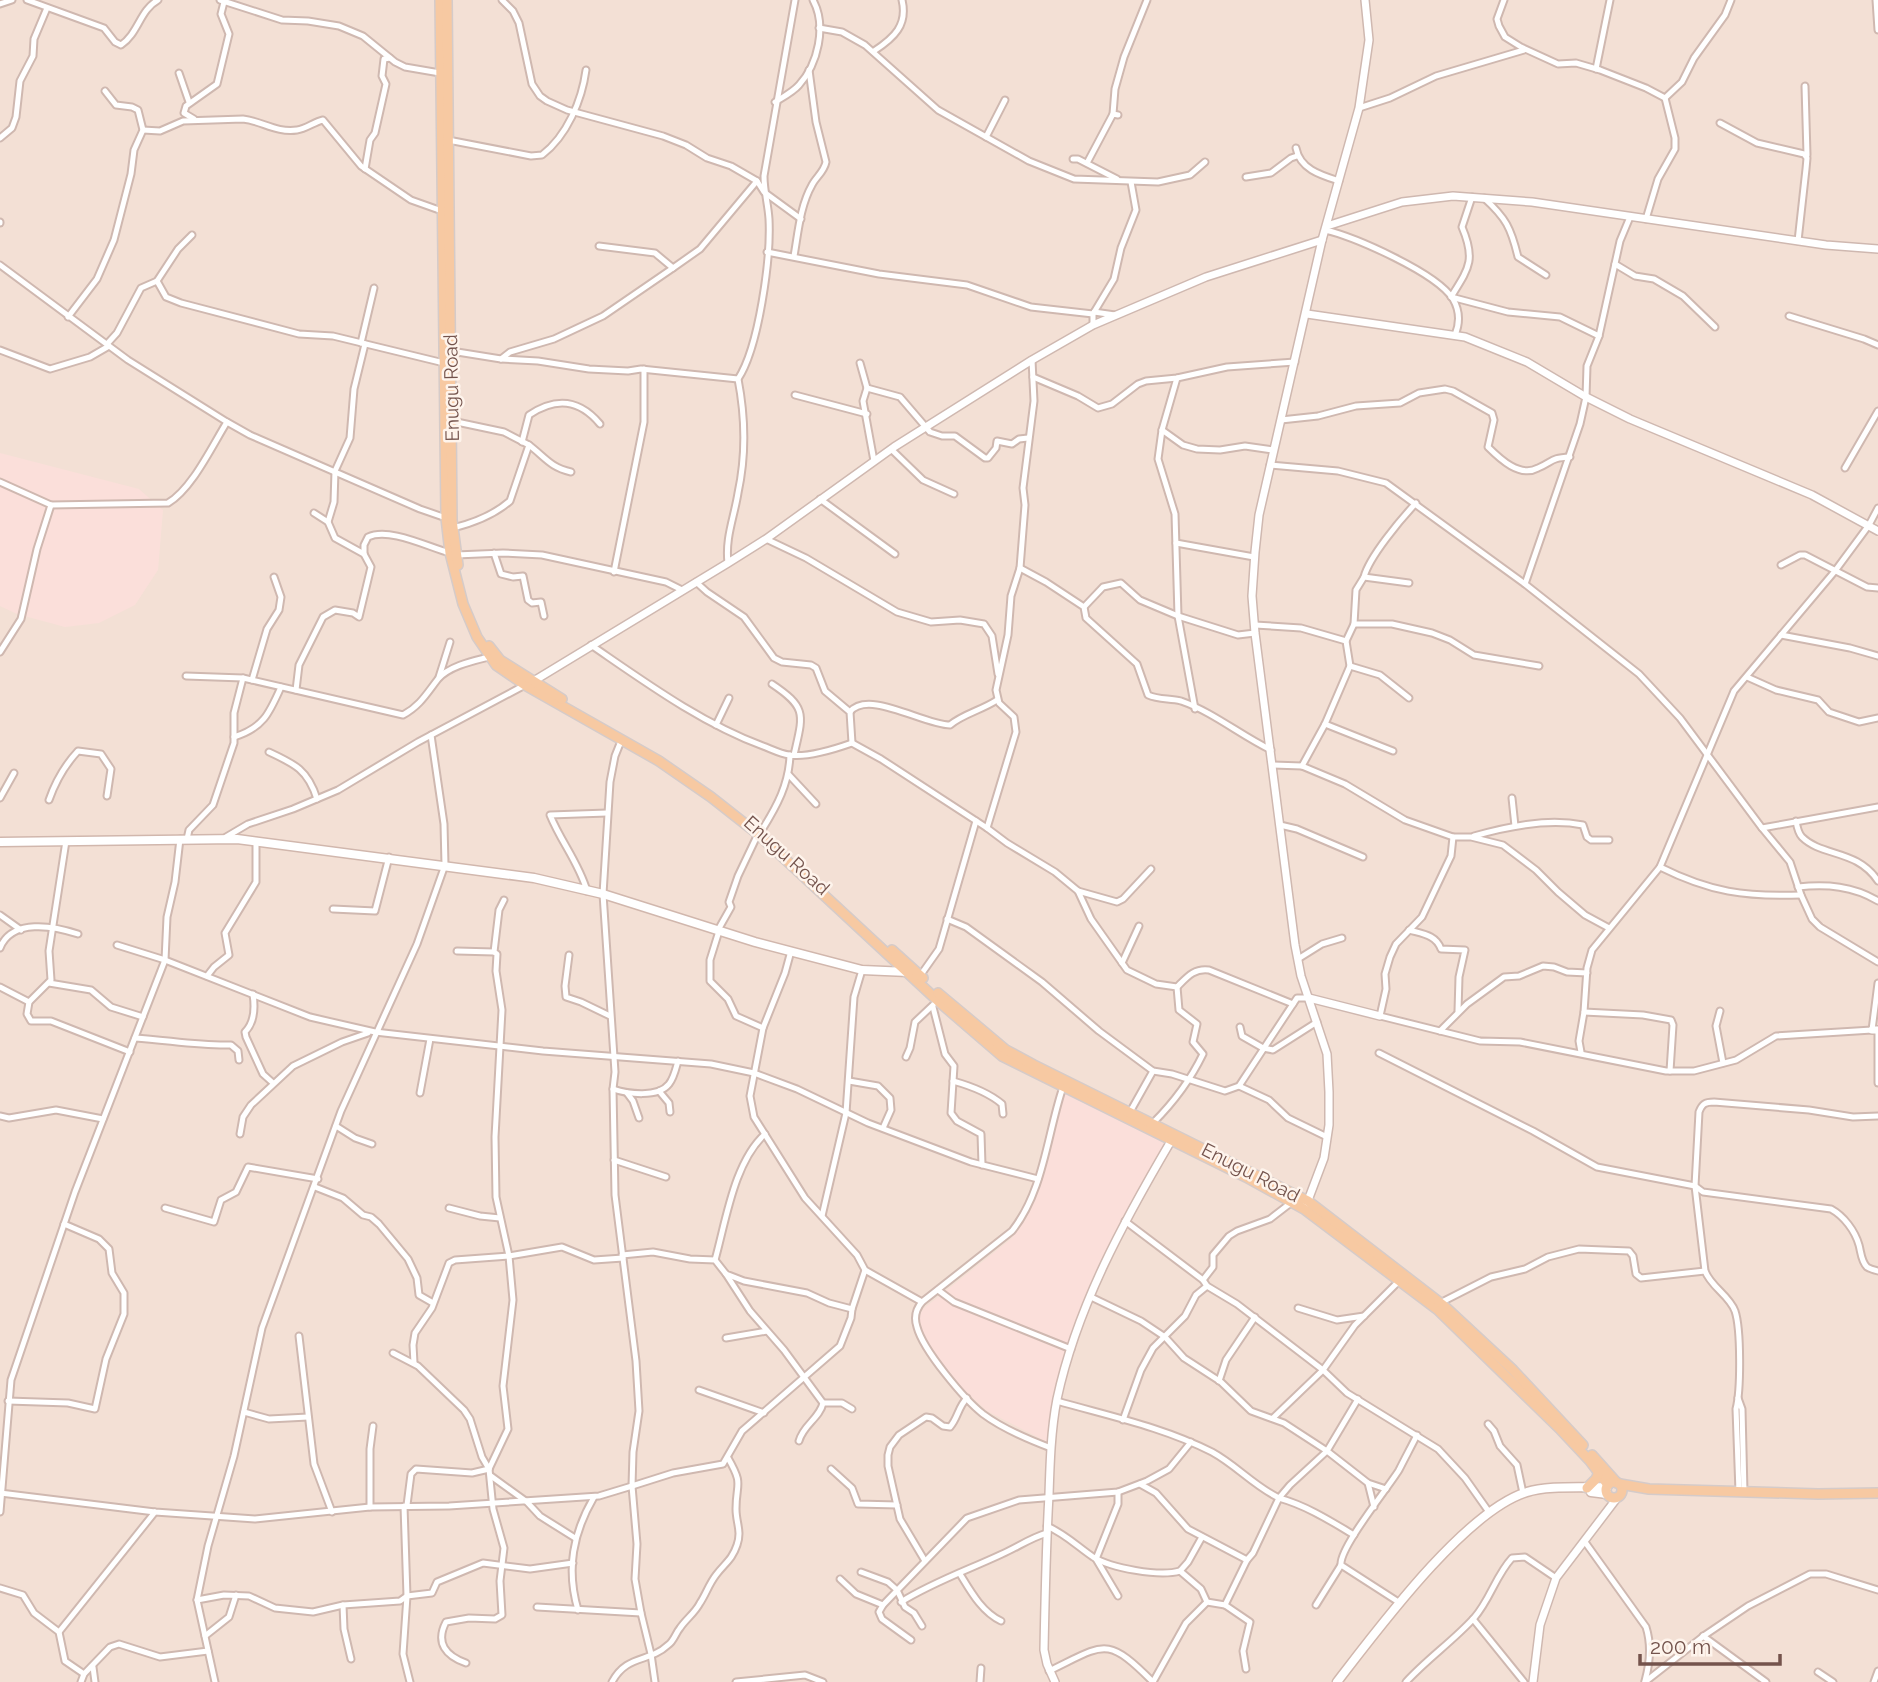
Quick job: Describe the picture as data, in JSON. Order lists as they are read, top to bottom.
{
  "streets": {
    "main road": ["Enugu Road"]
  },
  "scale_bar": "200 m"
}
